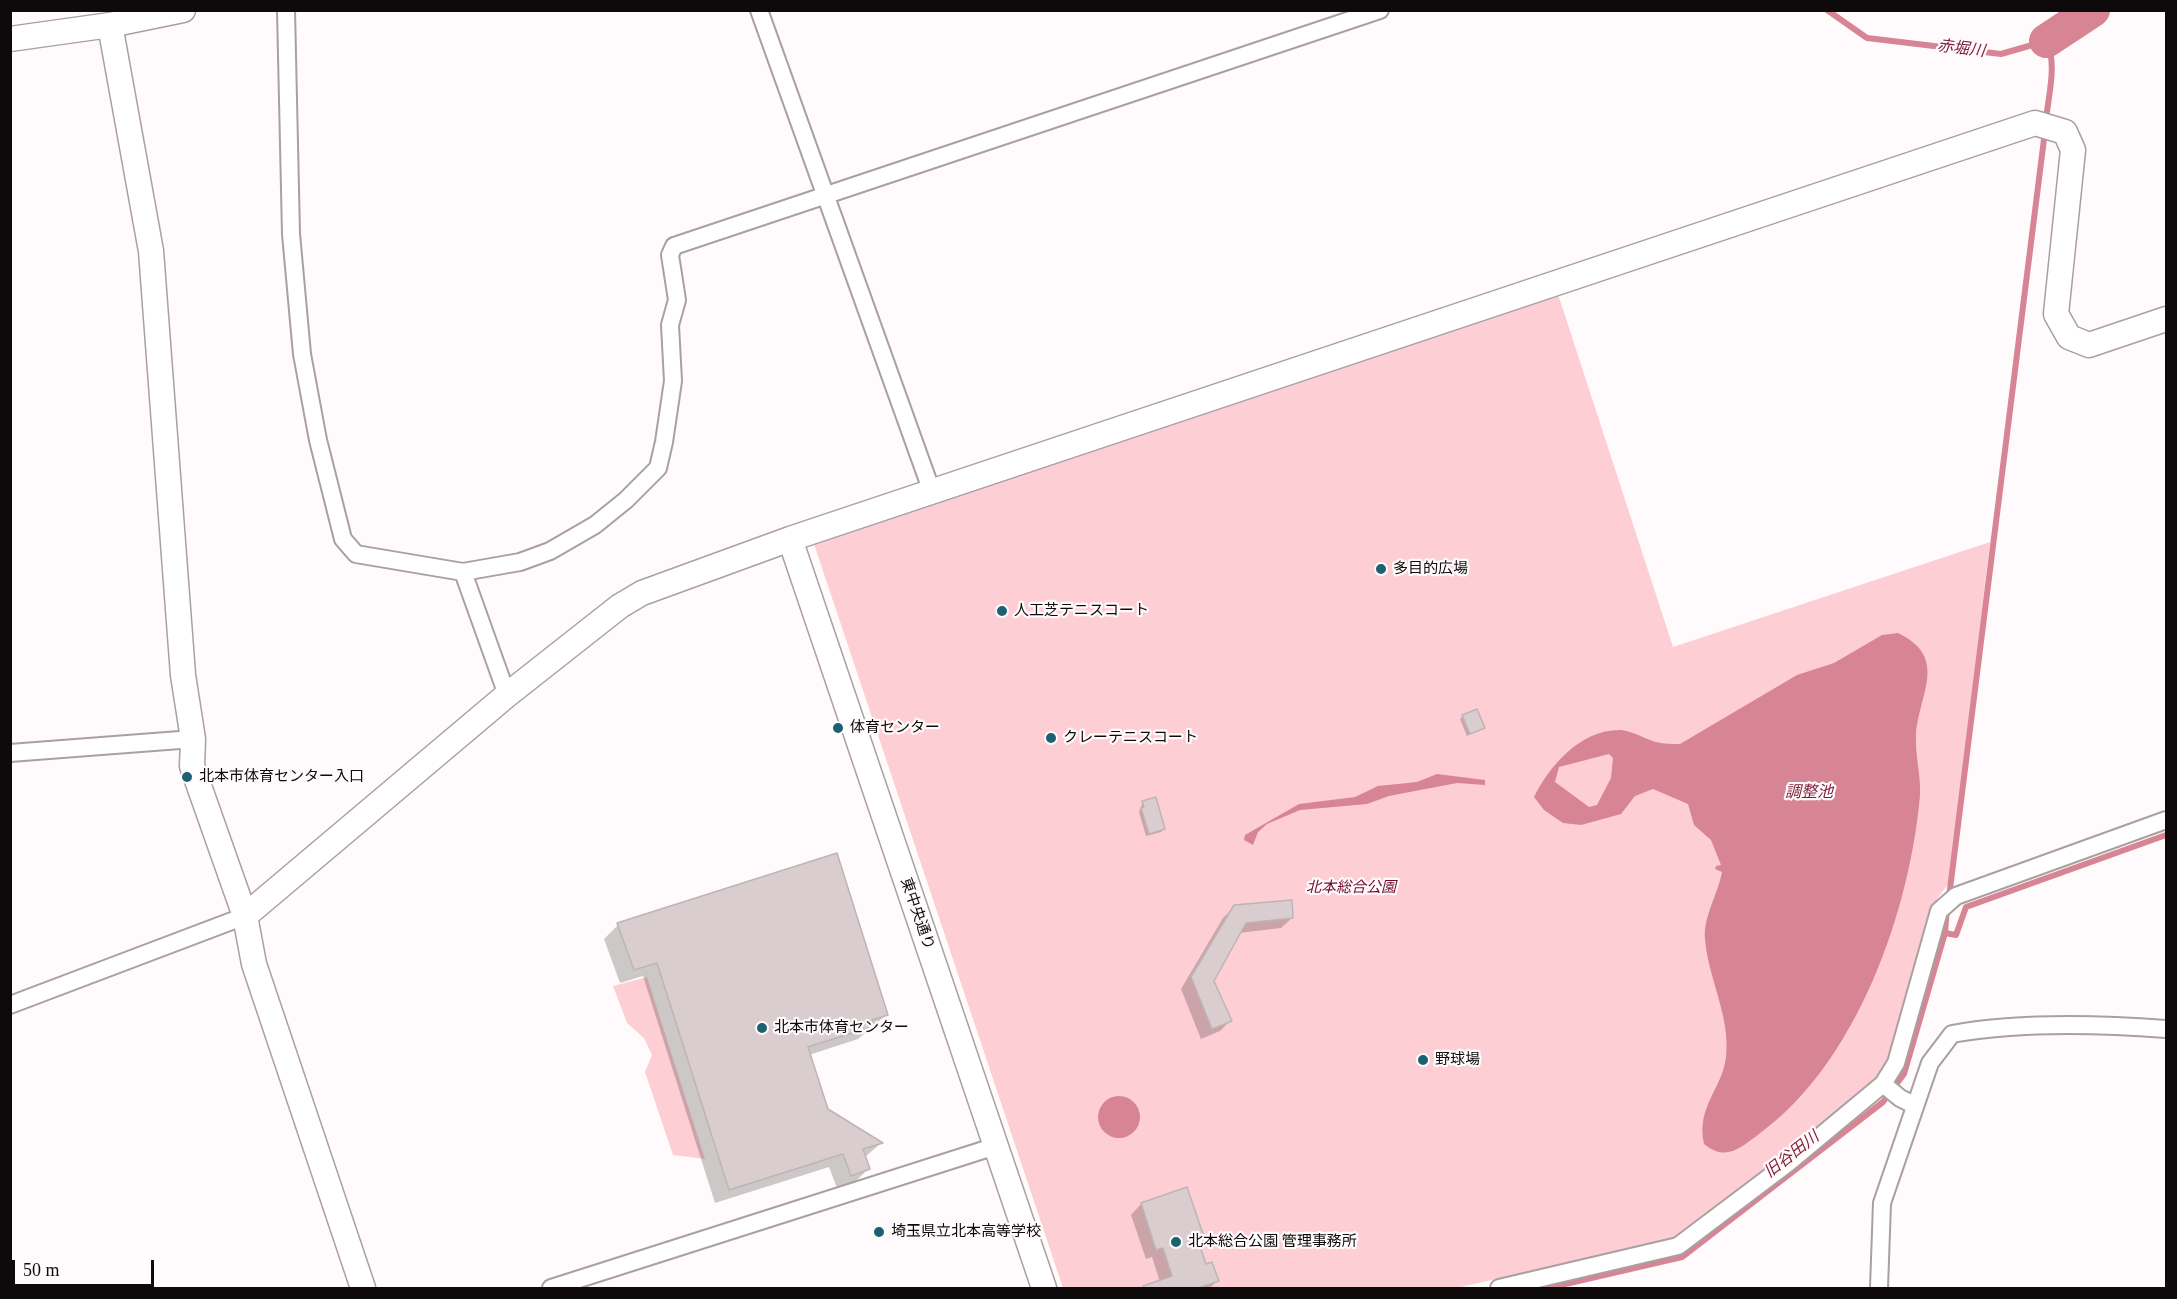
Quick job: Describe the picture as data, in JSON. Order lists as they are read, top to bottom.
{
  "streets": {
    "street": ["東中央通り"]
  },
  "water": ["赤堀川", "調整池", "旧谷田川"],
  "parks": ["北本総合公園"],
  "places": [
    "多目的広場",
    "人工芝テニスコート",
    "体育センター",
    "クレーテニスコート",
    "北本市体育センター入口",
    "北本市体育センター",
    "野球場",
    "埼玉県立北本高等学校",
    "北本総合公園 管理事務所"
  ],
  "scale_bar": "50 m"
}
